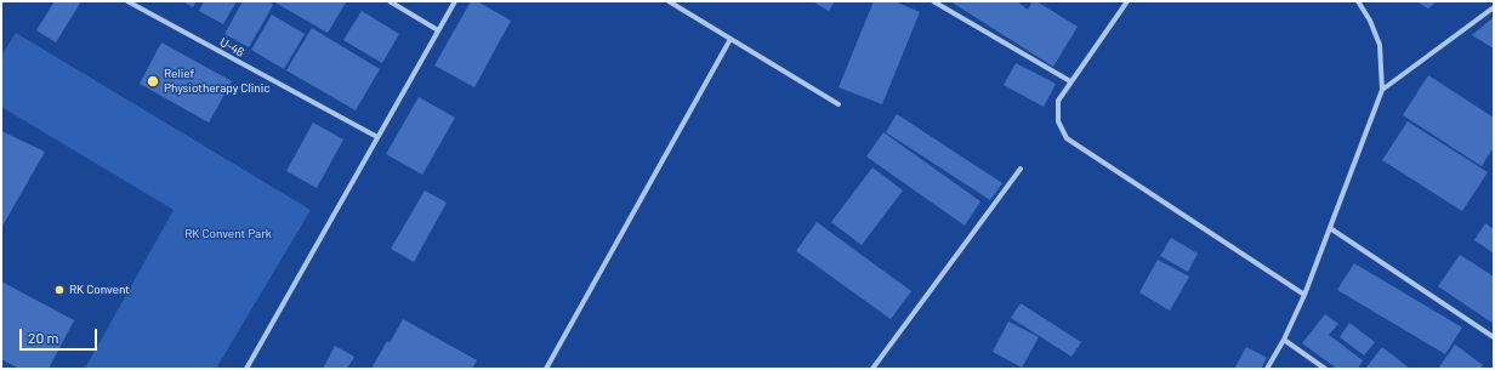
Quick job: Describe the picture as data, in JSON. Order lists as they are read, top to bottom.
{
  "streets": {
    "street": ["U-46"]
  },
  "parks": ["RK Convent Park"],
  "places": ["Relief Physiotherapy Clinic", "RK Convent"],
  "scale_bar": "20 m"
}
